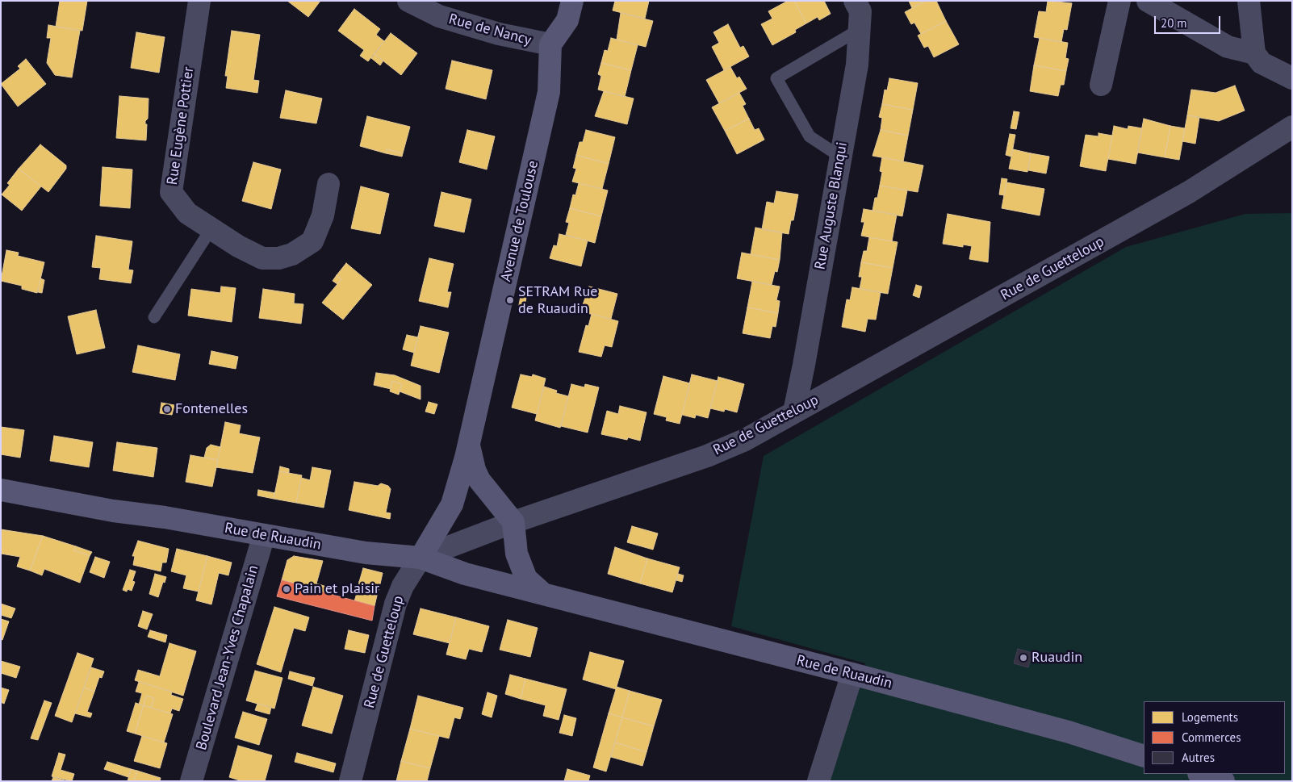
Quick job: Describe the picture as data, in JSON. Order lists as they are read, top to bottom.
{
  "streets": {
    "street": [
      "Rue de Nancy",
      "Rue Eugène Pottier",
      "Rue Auguste Blanqui",
      "Avenue de Toulouse",
      "Rue de Guetteloup",
      "Rue de Ruaudin",
      "Boulevard Jean-Yves Chapalain"
    ]
  },
  "crossings": [
    ["Rue de Nancy", "Avenue de Toulouse"],
    ["Rue Auguste Blanqui", "Rue de Guetteloup"],
    ["Avenue de Toulouse", "Rue de Guetteloup"],
    ["Avenue de Toulouse", "Rue de Ruaudin"],
    ["Rue de Guetteloup", "Rue de Ruaudin"],
    ["Rue de Ruaudin", "Boulevard Jean-Yves Chapalain"]
  ],
  "places": [
    "SETRAM Rue de Ruaudin",
    "Fontenelles",
    "Pain et plaisir",
    "Ruaudin"
  ],
  "legend": ["Logements", "Commerces", "Autres"],
  "scale_bar": "20 m"
}
